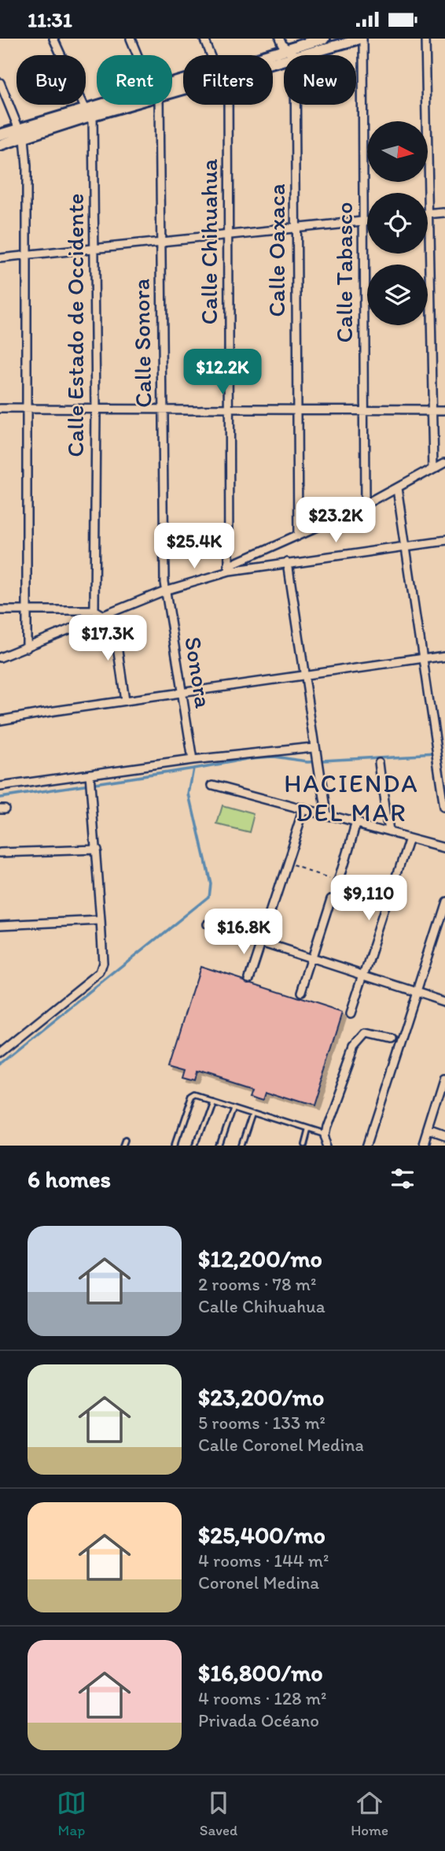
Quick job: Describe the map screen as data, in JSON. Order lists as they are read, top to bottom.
{
  "streets": {
    "street": [
      "Calle Chihuahua",
      "Calle Oaxaca",
      "Calle Tabasco",
      "Calle Estado de Occidente",
      "Calle Sonora",
      "Sonora"
    ]
  },
  "crossings": [
    ["Calle Sonora", "Sonora"]
  ],
  "districts": ["HACIENDA DEL MAR"],
  "north": "right",
  "page": {
    "status": "11:31",
    "chip": [
      "Buy",
      "Rent",
      "Filters",
      "New"
    ],
    "price": [
      "$12.2K",
      "$23.2K",
      "$25.4K",
      "$17.3K",
      "$9,110",
      "$16.8K"
    ],
    "heading": "6 homes",
    "list": [
      {
        "name": "$12,200/mo",
        "note": "2 rooms · 78 m² · Calle Chihuahua"
      },
      {
        "name": "$23,200/mo",
        "note": "5 rooms · 133 m² · Calle Coronel Medina"
      },
      {
        "name": "$25,400/mo",
        "note": "4 rooms · 144 m² · Coronel Medina"
      },
      {
        "name": "$16,800/mo",
        "note": "4 rooms · 128 m² · Privada Océano"
      }
    ],
    "tabs": ["Map", "Saved", "Home"]
  }
}
